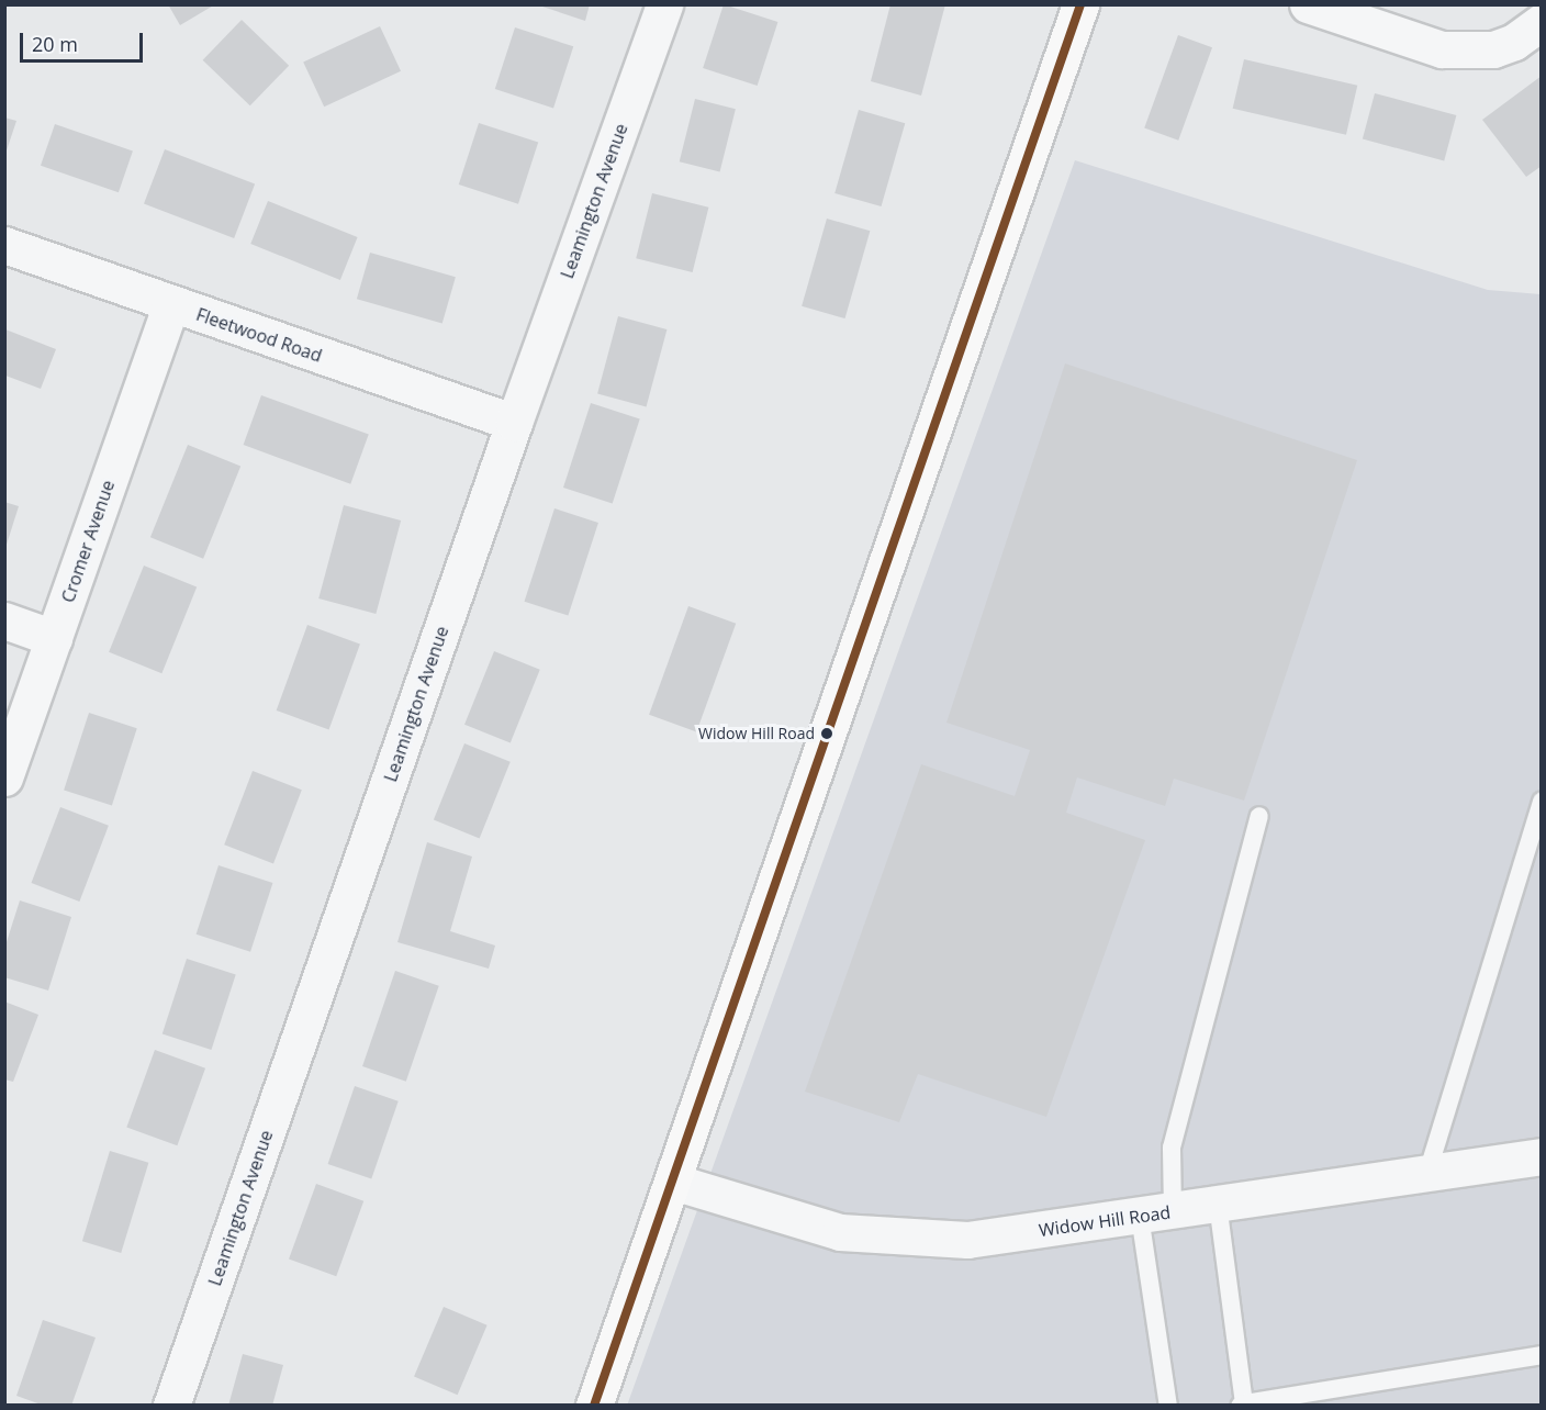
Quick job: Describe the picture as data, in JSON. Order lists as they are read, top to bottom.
{
  "streets": {
    "street": [
      "Leamington Avenue",
      "Fleetwood Road",
      "Cromer Avenue",
      "Widow Hill Road"
    ]
  },
  "crossings": [
    ["Leamington Avenue", "Fleetwood Road"],
    ["Fleetwood Road", "Cromer Avenue"]
  ],
  "places": ["Widow Hill Road"],
  "scale_bar": "20 m"
}
